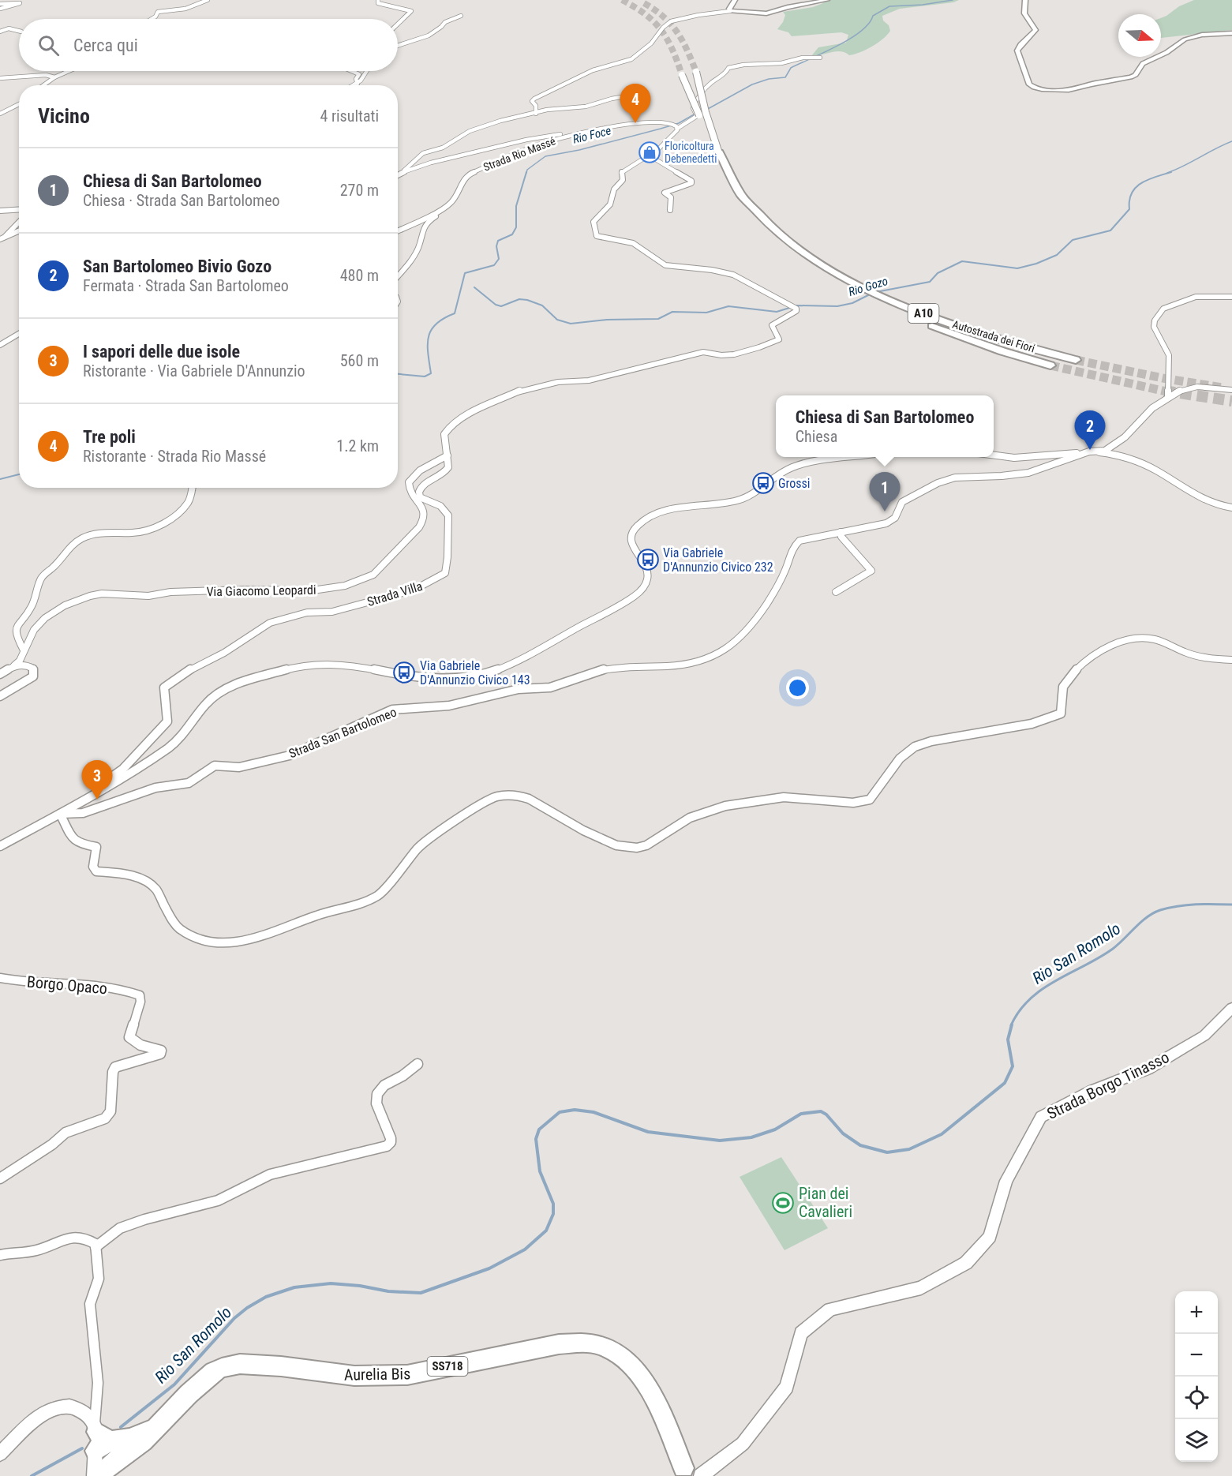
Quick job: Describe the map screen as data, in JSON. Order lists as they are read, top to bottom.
{
  "streets": {
    "highway": [
      "A10",
      "Autostrada dei Fiori",
      "SS718",
      "Aurelia Bis"
    ],
    "main road": ["Strada Borgo Tinasso"],
    "street": [
      "Strada Rio Massé",
      "Via Giacomo Leopardi",
      "Strada Villa",
      "Strada San Bartolomeo",
      "Borgo Opaco"
    ]
  },
  "crossings": [
    ["Via Giacomo Leopardi", "Strada Villa"],
    ["Strada Borgo Tinasso", "Aurelia Bis"]
  ],
  "water": ["Rio Foce", "Rio Gozo", "Rio San Romolo"],
  "places": {
    "shop": ["Floricoltura Debenedetti"],
    "bus stop": ["Grossi", "Via Gabriele D'Annunzio Civico 232", "Via Gabriele D'Annunzio Civico 143"],
    "sports": ["Pian dei Cavalieri"]
  },
  "north": "right",
  "page": {
    "search": "Cerca qui",
    "pins": [
      "4",
      "2",
      "1",
      "3"
    ],
    "heading": ["Vicino", "4 risultati"],
    "list": [
      {
        "mark": "1",
        "name": "Chiesa di San Bartolomeo",
        "note": "Chiesa · Strada San Bartolomeo",
        "value": "270 m"
      },
      {
        "mark": "2",
        "name": "San Bartolomeo Bivio Gozo",
        "note": "Fermata · Strada San Bartolomeo",
        "value": "480 m"
      },
      {
        "mark": "3",
        "name": "I sapori delle due isole",
        "note": "Ristorante · Via Gabriele D'Annunzio",
        "value": "560 m"
      },
      {
        "mark": "4",
        "name": "Tre poli",
        "note": "Ristorante · Strada Rio Massé",
        "value": "1.2 km"
      }
    ],
    "popup": ["Chiesa di San Bartolomeo", "Chiesa"],
    "map_buttons": ["+", "−"]
  }
}
